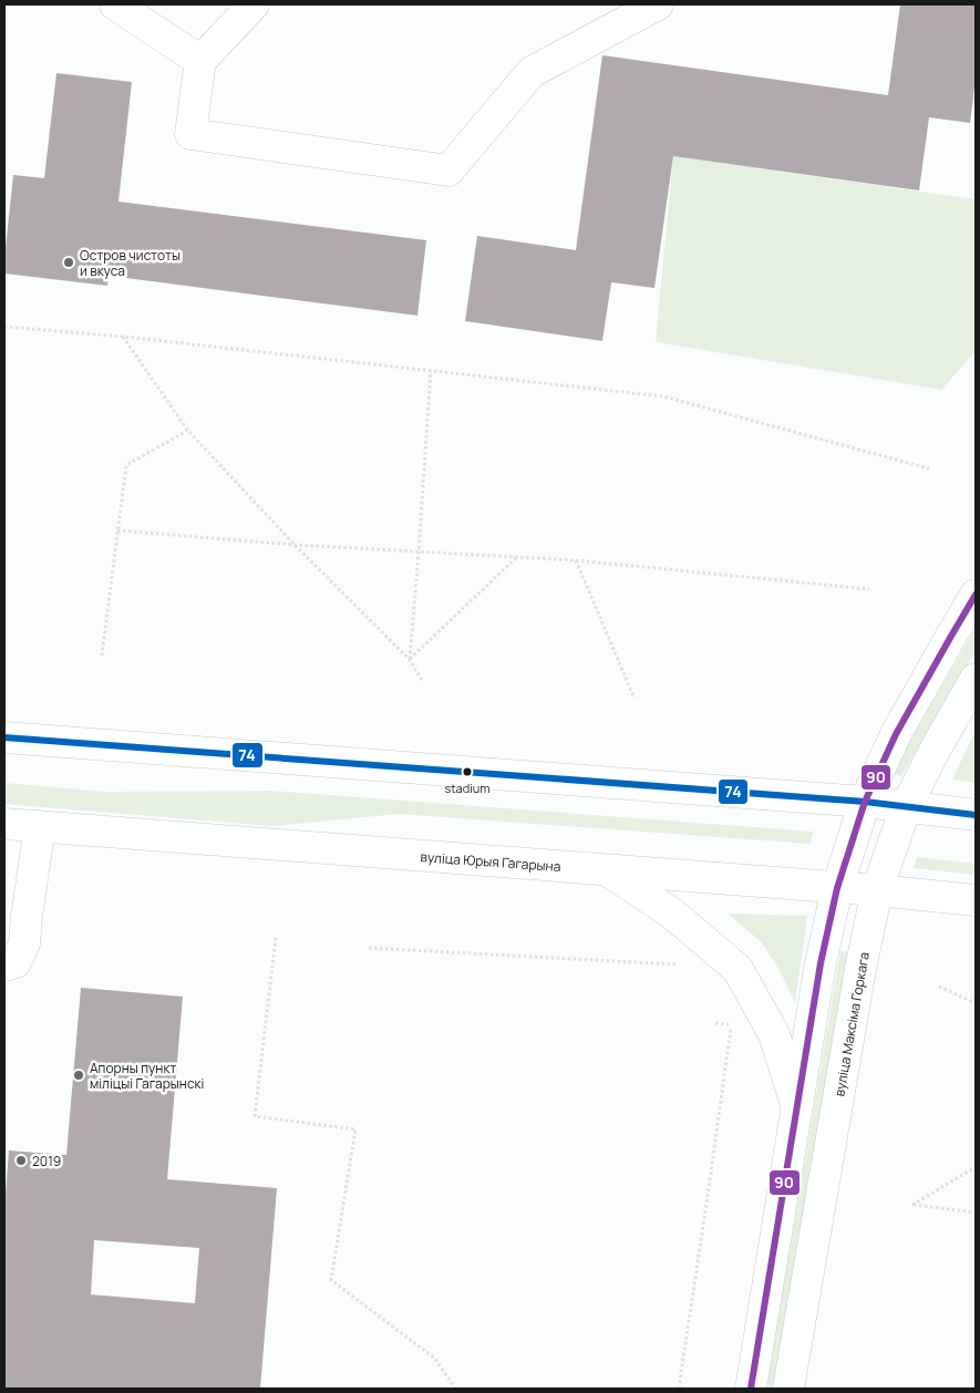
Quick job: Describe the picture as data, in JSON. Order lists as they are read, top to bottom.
{
  "streets": {
    "main road": ["вуліца Юрыя Гагарына", "вуліца Максіма Горкага"]
  },
  "crossings": [
    ["вуліца Юрыя Гагарына", "вуліца Максіма Горкага"]
  ],
  "places": [
    "Остров чистоты и вкуса",
    "stadium",
    "Апорны пункт міліцыі Гагарынскі",
    "2019"
  ],
  "lines": ["transit line 90", "transit line 74"]
}
